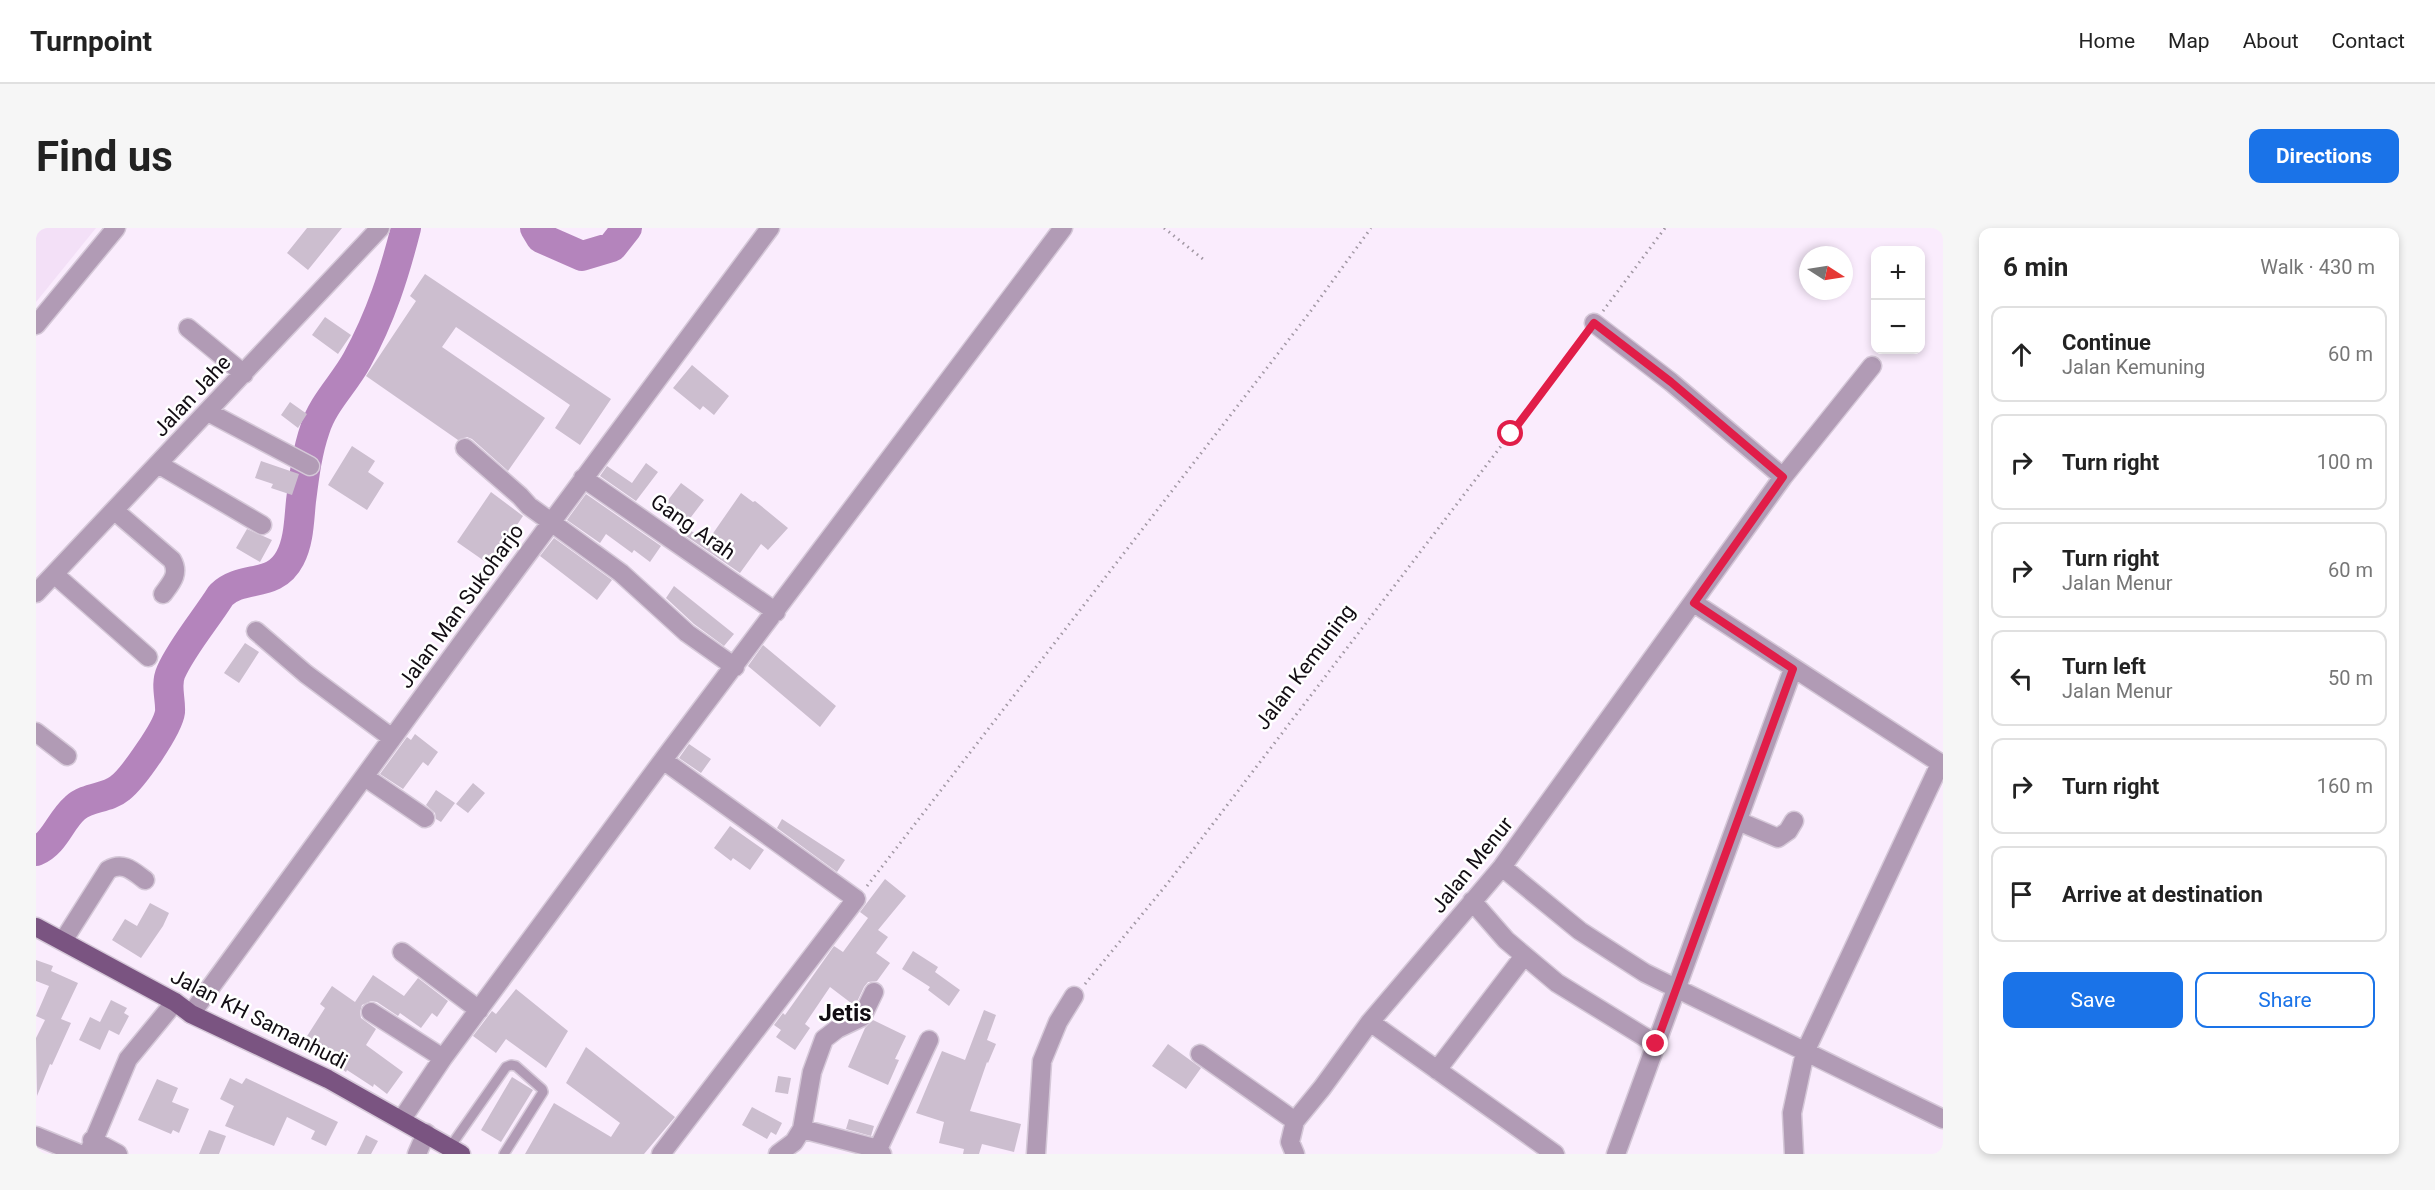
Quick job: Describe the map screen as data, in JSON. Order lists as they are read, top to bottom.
{
  "streets": {
    "main road": ["Jalan KH Samanhudi"],
    "street": [
      "Jalan Jahe",
      "Gang Arah",
      "Jalan Man Sukoharjo",
      "Jalan Menur"
    ],
    "path": ["Jalan Kemuning"]
  },
  "crossings": [
    ["Gang Arah", "Jalan Man Sukoharjo"],
    ["Jalan Man Sukoharjo", "Jalan KH Samanhudi"]
  ],
  "districts": ["Jetis"],
  "north": "right",
  "page": {
    "header": "Turnpoint",
    "nav": [
      "Home",
      "Map",
      "About",
      "Contact"
    ],
    "buttons": [
      "Directions",
      ["Save", "Share"]
    ],
    "title": "Find us",
    "heading": ["6 min", "Walk · 430 m"],
    "map_buttons": ["+", "−"],
    "list": [
      ["Continue", "Jalan Kemuning", "60 m"],
      ["Turn right", "100 m"],
      ["Turn right", "Jalan Menur", "60 m"],
      ["Turn left", "Jalan Menur", "50 m"],
      ["Turn right", "160 m"],
      "Arrive at destination"
    ]
  }
}
